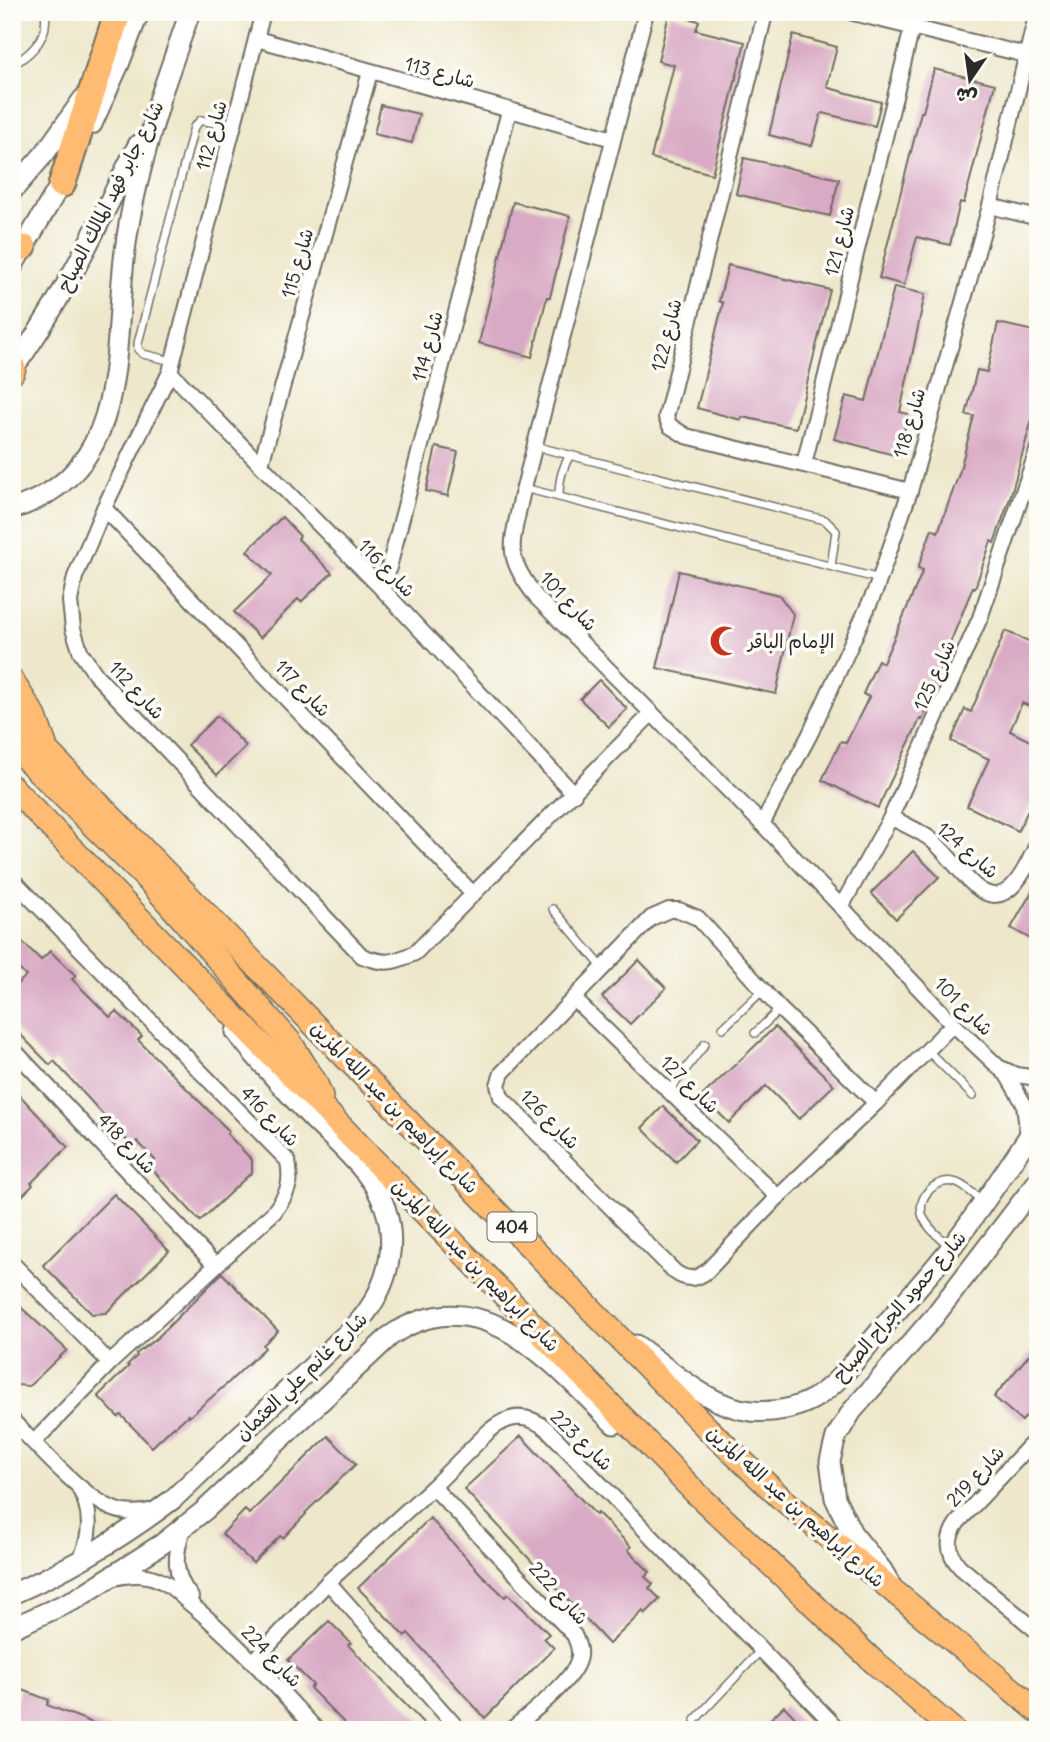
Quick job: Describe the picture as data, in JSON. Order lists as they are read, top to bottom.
{
  "streets": {
    "main road": ["شارع إبراهيم بن عبد الله المزين", "404", "شارع ابراهيم بن عبد الله المزين"],
    "street": [
      "شارع 113",
      "شارع 112",
      "شارع جابر فهد المالك الصباح",
      "شارع 121",
      "شارع 115",
      "شارع 122",
      "شارع 114",
      "شارع 118",
      "شارع 116",
      "شارع 101",
      "شارع 125",
      "شارع 117",
      "شارع 124",
      "شارع 127",
      "شارع 416",
      "شارع 126",
      "شارع 418",
      "شارع حمود الجراح الصباح",
      "شارع غانم علي العثمان",
      "شارع 223",
      "شارع 219",
      "شارع 222",
      "شارع 224"
    ]
  },
  "crossings": [
    ["شارع 113", "شارع 112"],
    ["شارع 113", "شارع 115"],
    ["شارع 113", "شارع 114"],
    ["شارع 113", "شارع 101"],
    ["شارع 112", "شارع 116"],
    ["شارع 112", "شارع 101"],
    ["شارع 112", "شارع 117"],
    ["شارع 121", "شارع 122"],
    ["شارع 115", "شارع 116"],
    ["شارع 122", "شارع 118"],
    ["شارع 114", "شارع 116"],
    ["شارع 118", "شارع 101"],
    ["شارع 101", "شارع 125"],
    ["شارع 101", "شارع 126"],
    ["شارع 101", "شارع حمود الجراح الصباح"],
    ["شارع 125", "شارع 124"],
    ["شارع 127", "شارع 126"],
    ["شارع إبراهيم بن عبد الله المزين", "شارع حمود الجراح الصباح"],
    ["شارع 416", "شارع 418"],
    ["شارع ابراهيم بن عبد الله المزين", "شارع غانم علي العثمان"],
    ["شارع غانم علي العثمان", "شارع 224"],
    ["شارع 223", "شارع 222"],
    ["شارع 223", "شارع 224"]
  ],
  "places": {
    "mosque": ["الإمام الباقر"]
  },
  "north": "bottom"
}
